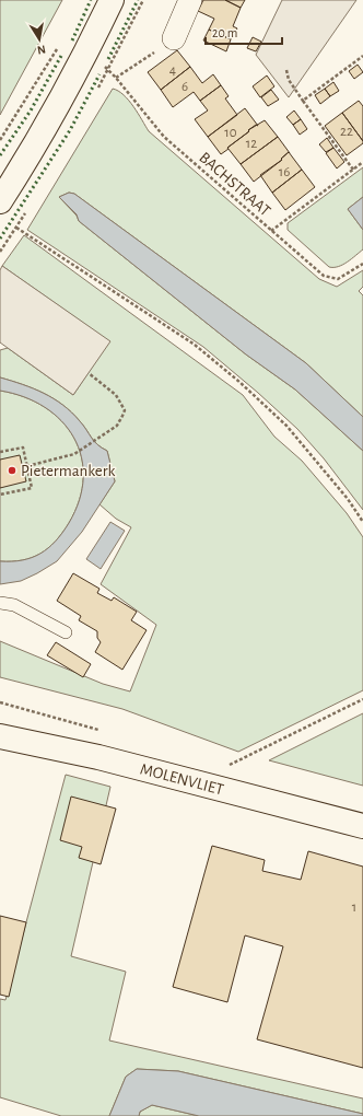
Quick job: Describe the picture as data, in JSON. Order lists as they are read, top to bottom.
{
  "streets": {
    "street": ["MOLENVLIET"],
    "path": ["BACHSTRAAT"]
  },
  "places": ["Pietermankerk"],
  "house_numbers": [
    "4",
    "6",
    "22",
    "10",
    "12",
    "16",
    "1"
  ],
  "scale_bar": "20 m",
  "north": "bottom"
}
